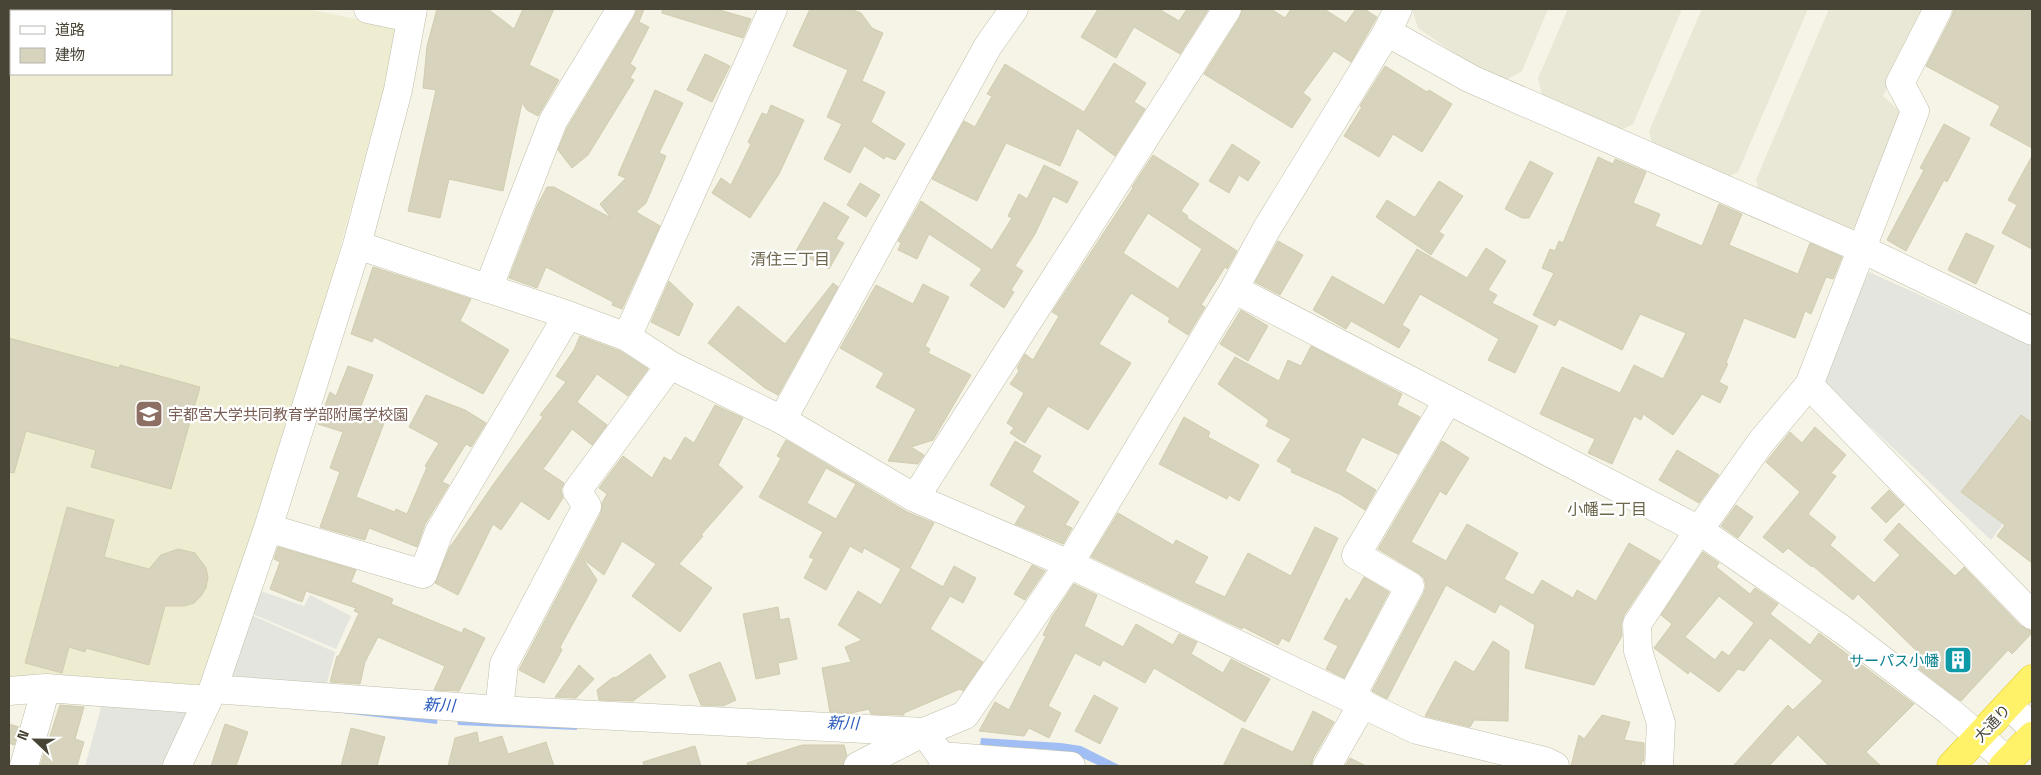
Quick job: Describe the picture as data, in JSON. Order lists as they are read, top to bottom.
{
  "streets": {
    "highway": ["大通り"]
  },
  "districts": ["清住三丁目", "小幡二丁目"],
  "water": ["新川"],
  "places": {
    "school or university": ["宇都宮大学共同教育学部附属学校園"],
    "building": ["サーパス小幡"]
  },
  "legend": ["道路", "建物"],
  "north": "left"
}
